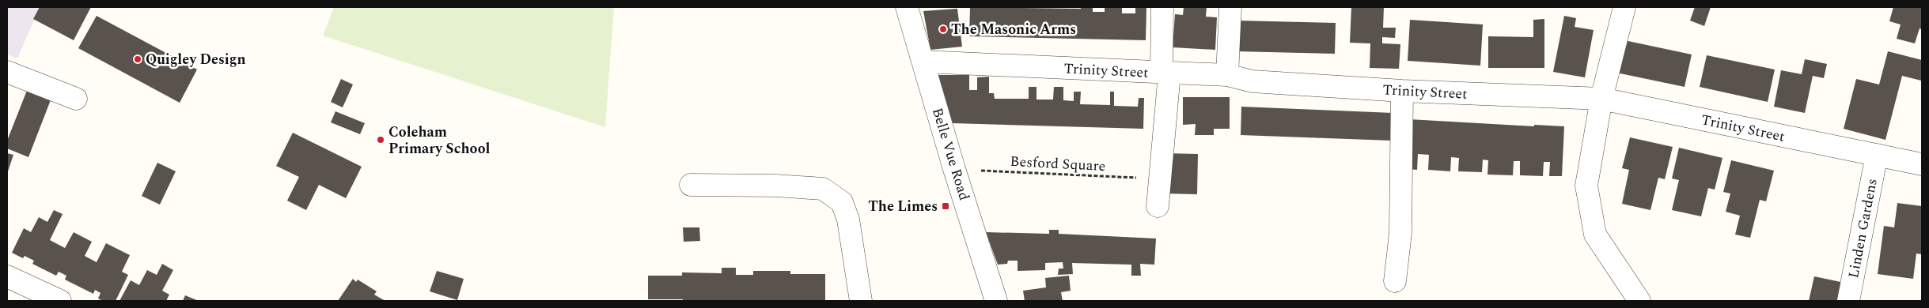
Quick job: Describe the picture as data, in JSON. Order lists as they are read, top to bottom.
{
  "streets": {
    "street": ["Trinity Street", "Belle Vue Road", "Linden Gardens"],
    "path": ["Besford Square"]
  },
  "crossings": [
    ["Trinity Street", "Belle Vue Road"],
    ["Trinity Street", "Linden Gardens"],
    ["Belle Vue Road", "Besford Square"]
  ],
  "places": {
    "other": ["The Masonic Arms", "Quigley Design", "Coleham Primary School"],
    "transit": ["The Limes"]
  }
}
